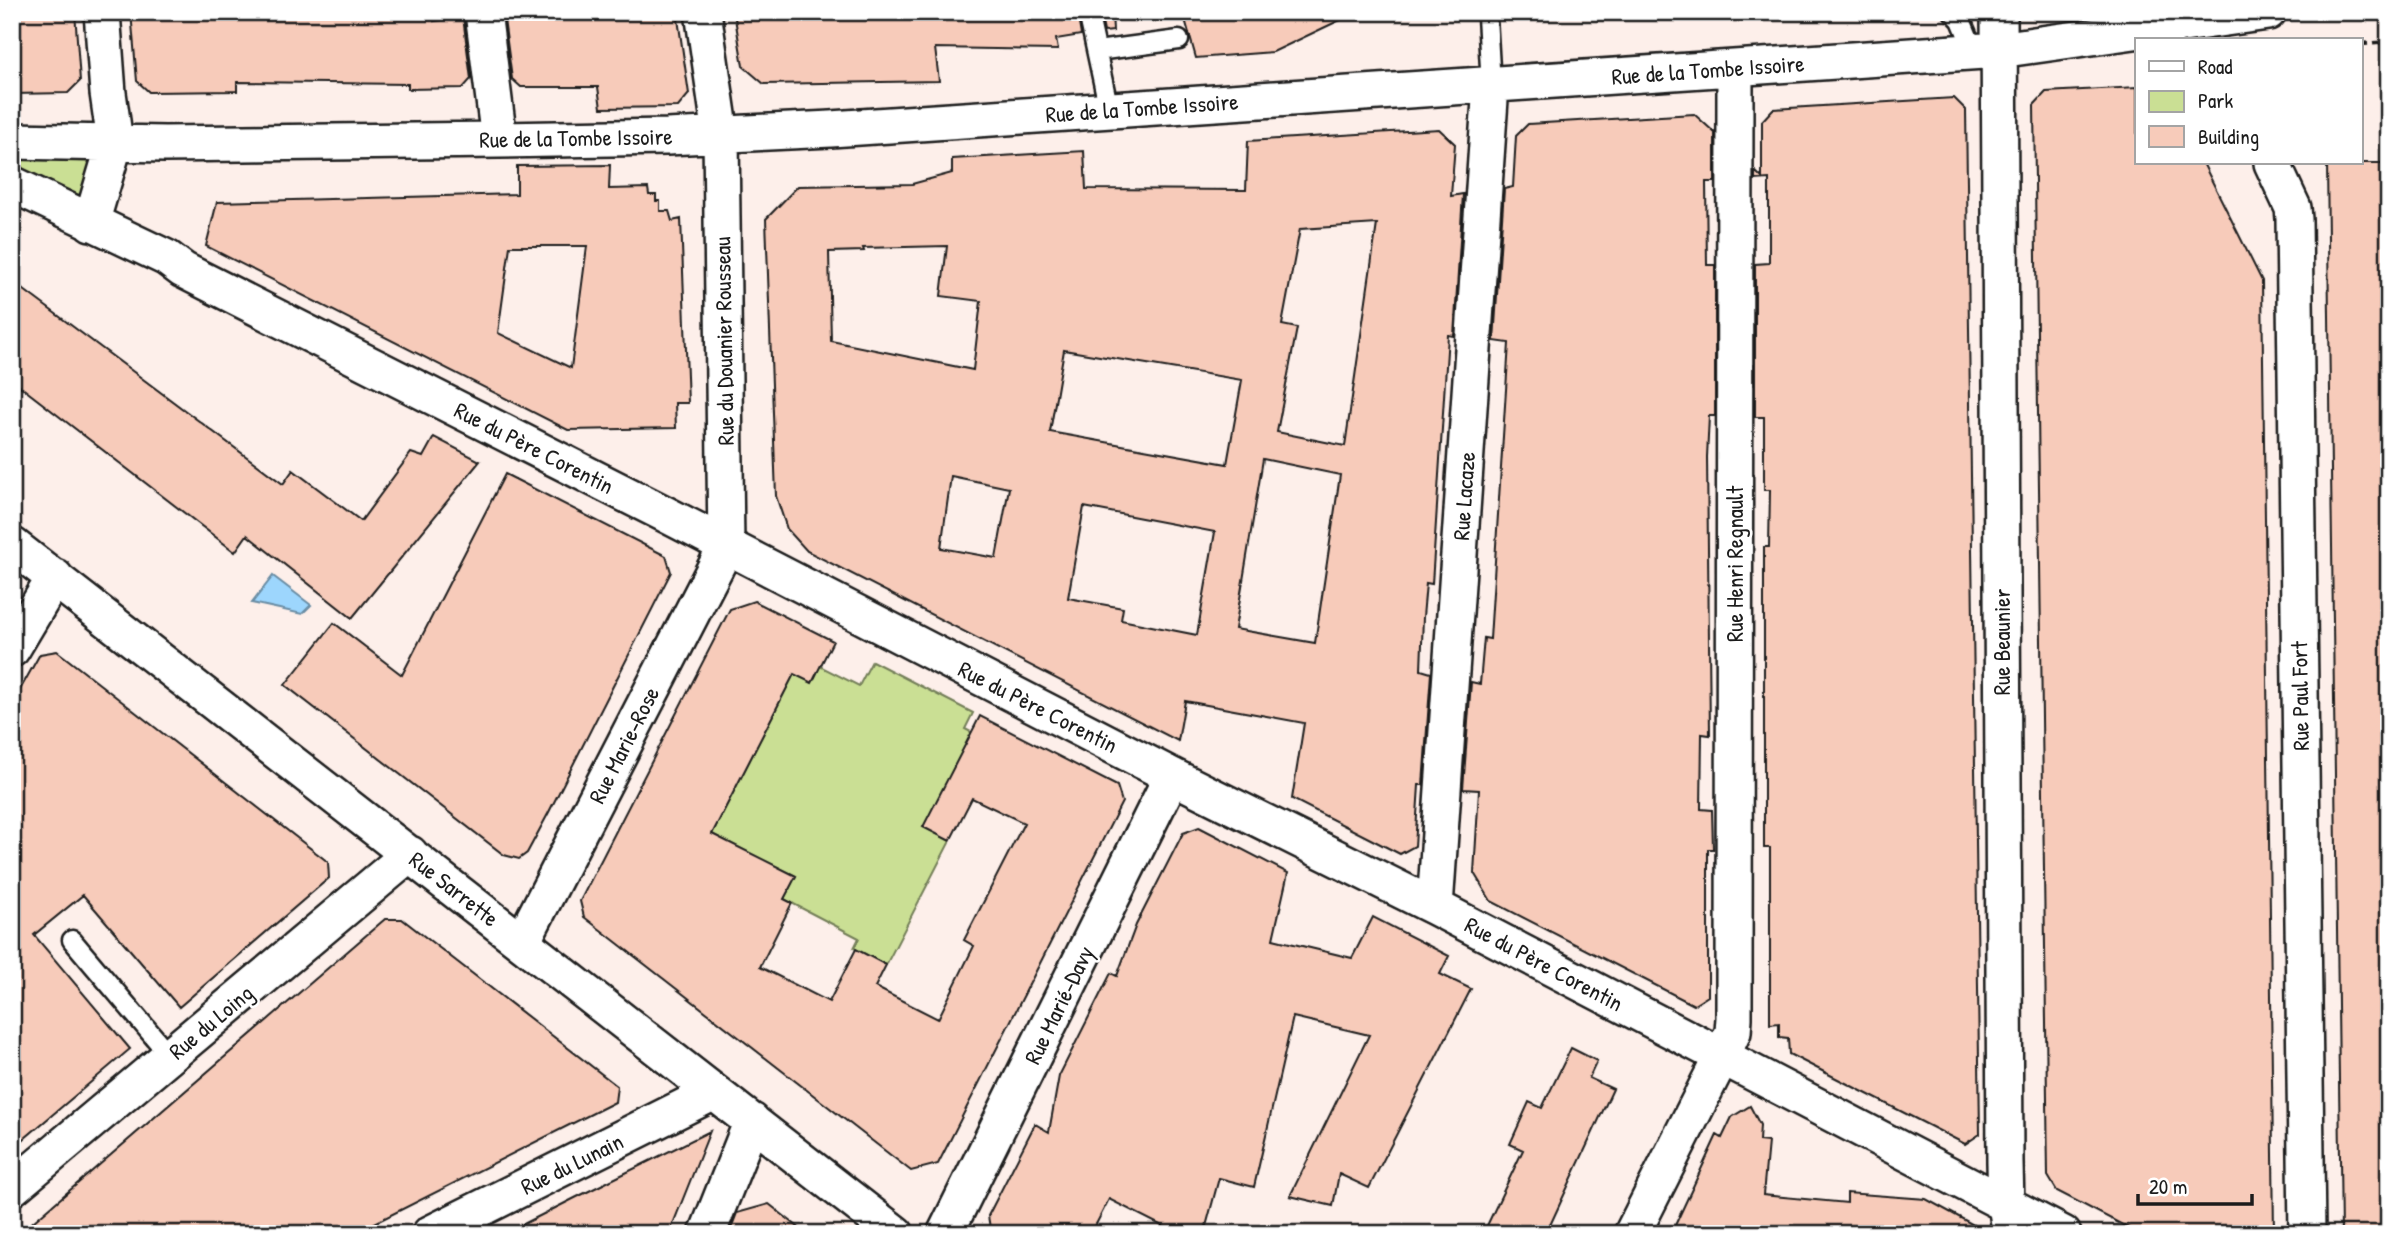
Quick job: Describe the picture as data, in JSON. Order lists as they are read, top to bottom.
{
  "streets": {
    "street": [
      "Rue de la Tombe Issoire",
      "Rue du Douanier Rousseau",
      "Rue du Père Corentin",
      "Rue Lacaze",
      "Rue Henri Regnault",
      "Rue Beaunier",
      "Rue Paul Fort",
      "Rue Marie-Rose",
      "Rue Sarrette",
      "Rue Marié-Davy",
      "Rue du Loing",
      "Rue du Lunain"
    ]
  },
  "crossings": [
    ["Rue de la Tombe Issoire", "Rue du Douanier Rousseau"],
    ["Rue de la Tombe Issoire", "Rue Lacaze"],
    ["Rue de la Tombe Issoire", "Rue Henri Regnault"],
    ["Rue de la Tombe Issoire", "Rue Beaunier"],
    ["Rue du Douanier Rousseau", "Rue du Père Corentin"],
    ["Rue du Douanier Rousseau", "Rue Marie-Rose"],
    ["Rue du Père Corentin", "Rue Lacaze"],
    ["Rue du Père Corentin", "Rue Henri Regnault"],
    ["Rue du Père Corentin", "Rue Beaunier"],
    ["Rue du Père Corentin", "Rue Marie-Rose"],
    ["Rue du Père Corentin", "Rue Marié-Davy"],
    ["Rue Marie-Rose", "Rue Sarrette"],
    ["Rue Sarrette", "Rue du Loing"],
    ["Rue Sarrette", "Rue du Lunain"]
  ],
  "legend": ["Road", "Park", "Building"],
  "scale_bar": "20 m"
}
